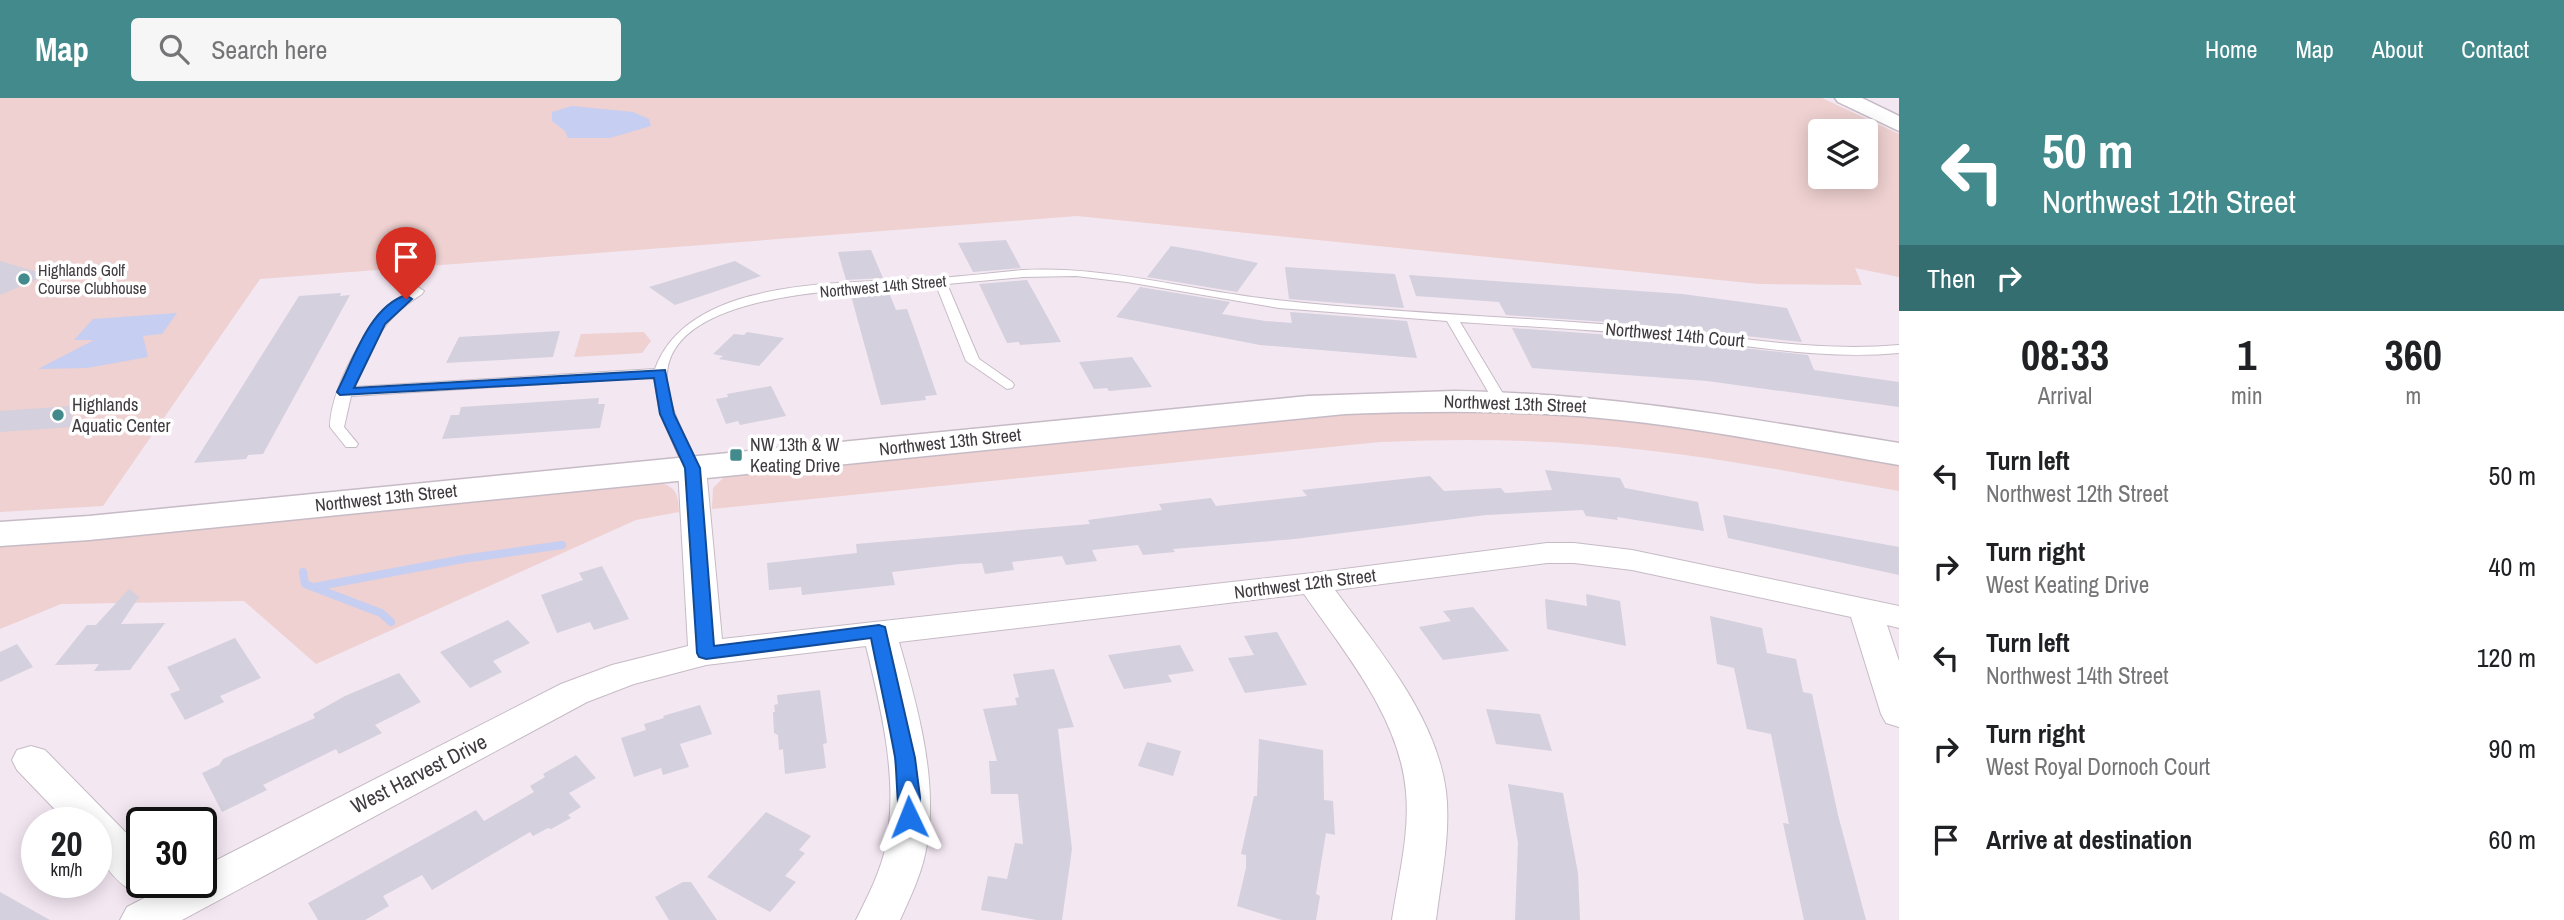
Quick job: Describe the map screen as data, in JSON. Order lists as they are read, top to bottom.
{
  "streets": {
    "main road": ["Northwest 13th Street"],
    "street": ["Northwest 12th Street", "West Harvest Drive"],
    "lane": ["Northwest 14th Street", "Northwest 14th Court"]
  },
  "crossings": [
    ["Northwest 14th Street", "Northwest 14th Court"],
    ["Northwest 12th Street", "West Harvest Drive"]
  ],
  "places": {
    "other": ["Highlands Golf Course Clubhouse", "Highlands Aquatic Center"],
    "transit": ["NW 13th & W Keating Drive"]
  },
  "page": {
    "header": "Map",
    "search": "Search here",
    "nav": [
      "Home",
      "Map",
      "About",
      "Contact"
    ],
    "turn": ["50 m", "Northwest 12th Street"],
    "then": "Then",
    "eta": [
      "08:33",
      "Arrival",
      "1",
      "min",
      "360",
      "m"
    ],
    "list": [
      {
        "name": "Turn left",
        "note": "Northwest 12th Street",
        "value": "50 m"
      },
      {
        "name": "Turn right",
        "note": "West Keating Drive",
        "value": "40 m"
      },
      {
        "name": "Turn left",
        "note": "Northwest 14th Street",
        "value": "120 m"
      },
      {
        "name": "Turn right",
        "note": "West Royal Dornoch Court",
        "value": "90 m"
      },
      {
        "name": "Arrive at destination",
        "value": "60 m"
      }
    ],
    "speed": "20 km/h",
    "limit": "30"
  }
}
